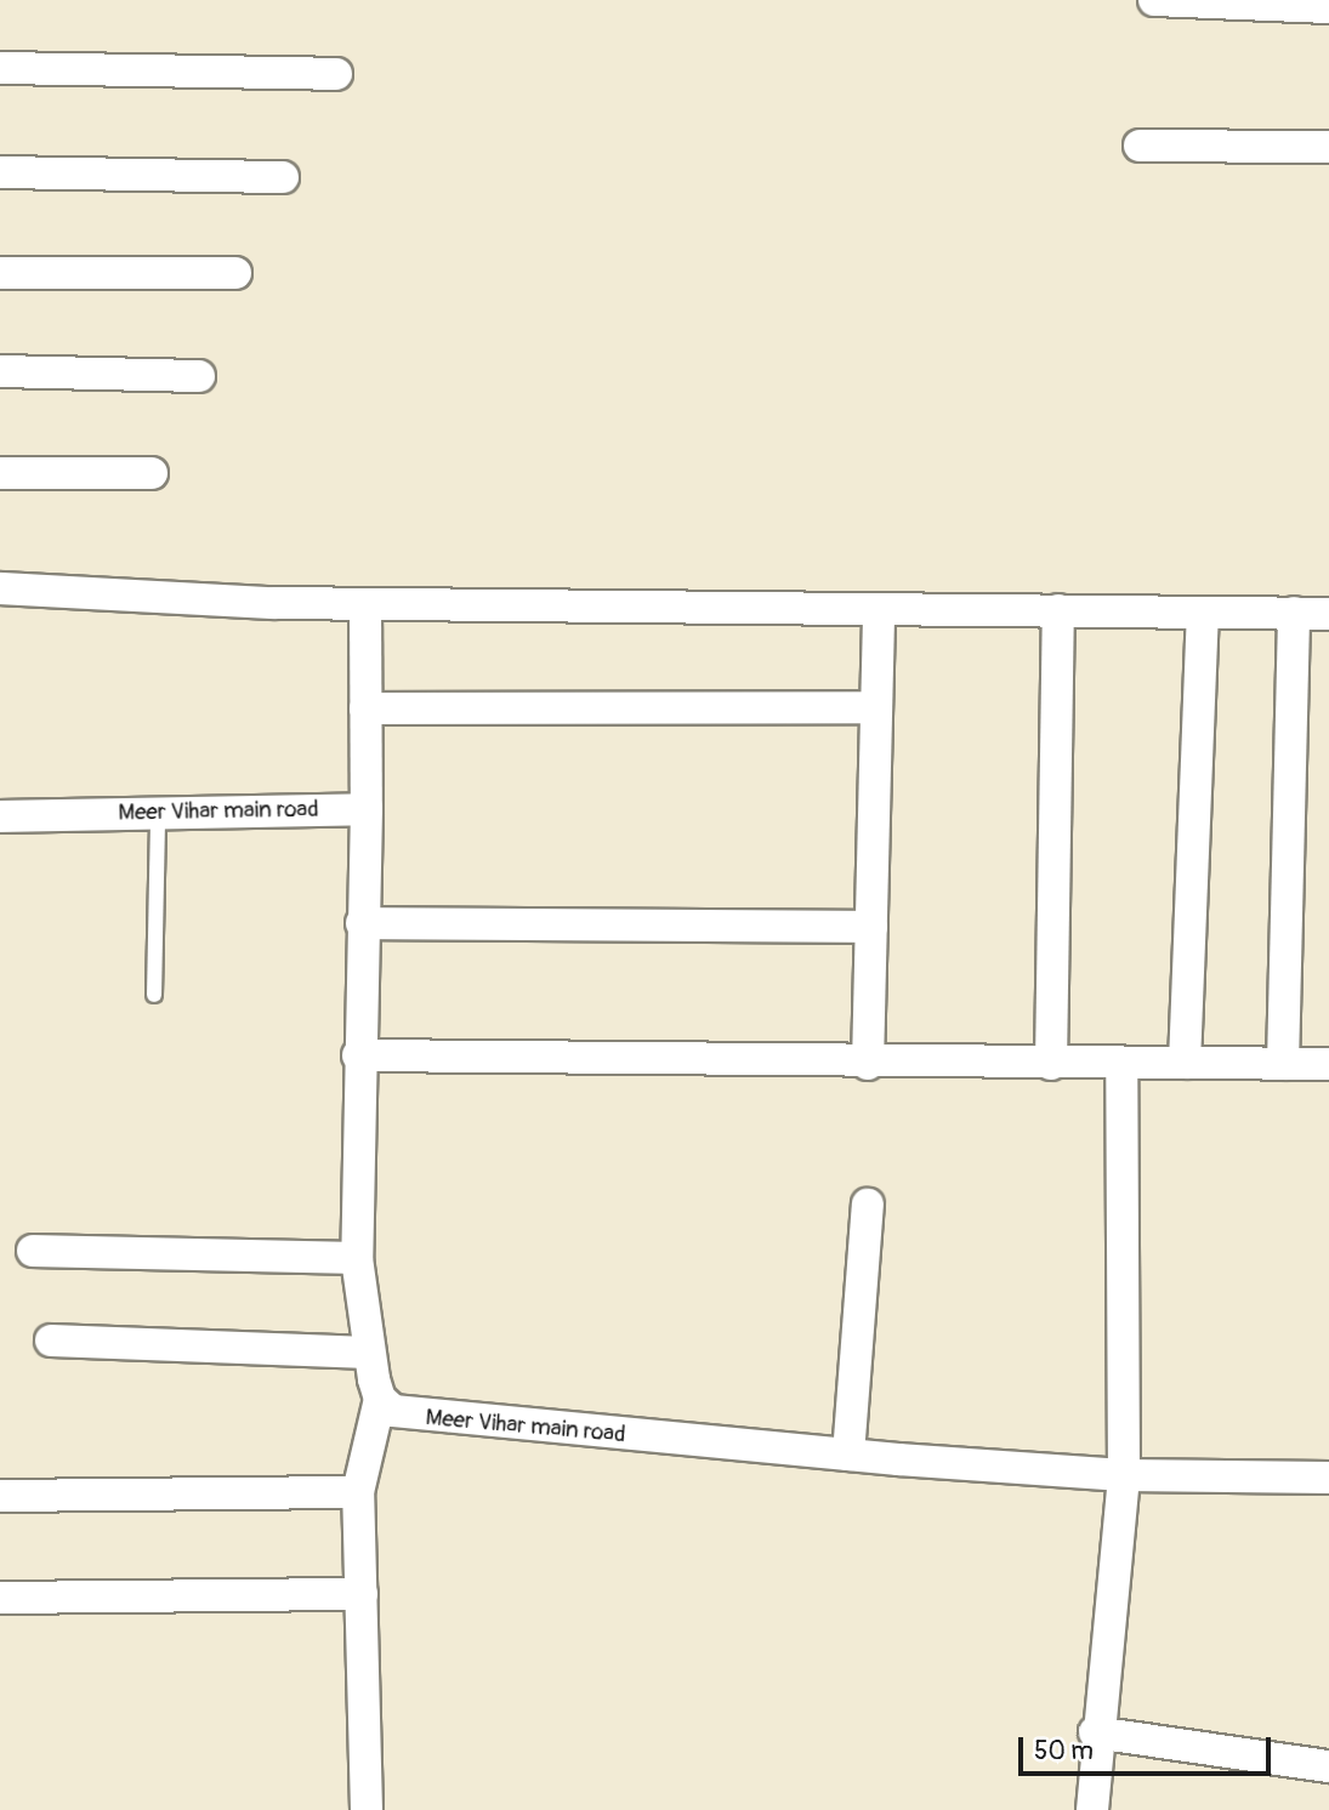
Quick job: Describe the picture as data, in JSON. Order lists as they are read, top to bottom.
{
  "streets": {
    "street": ["Meer Vihar main road"]
  },
  "scale_bar": "50 m"
}
